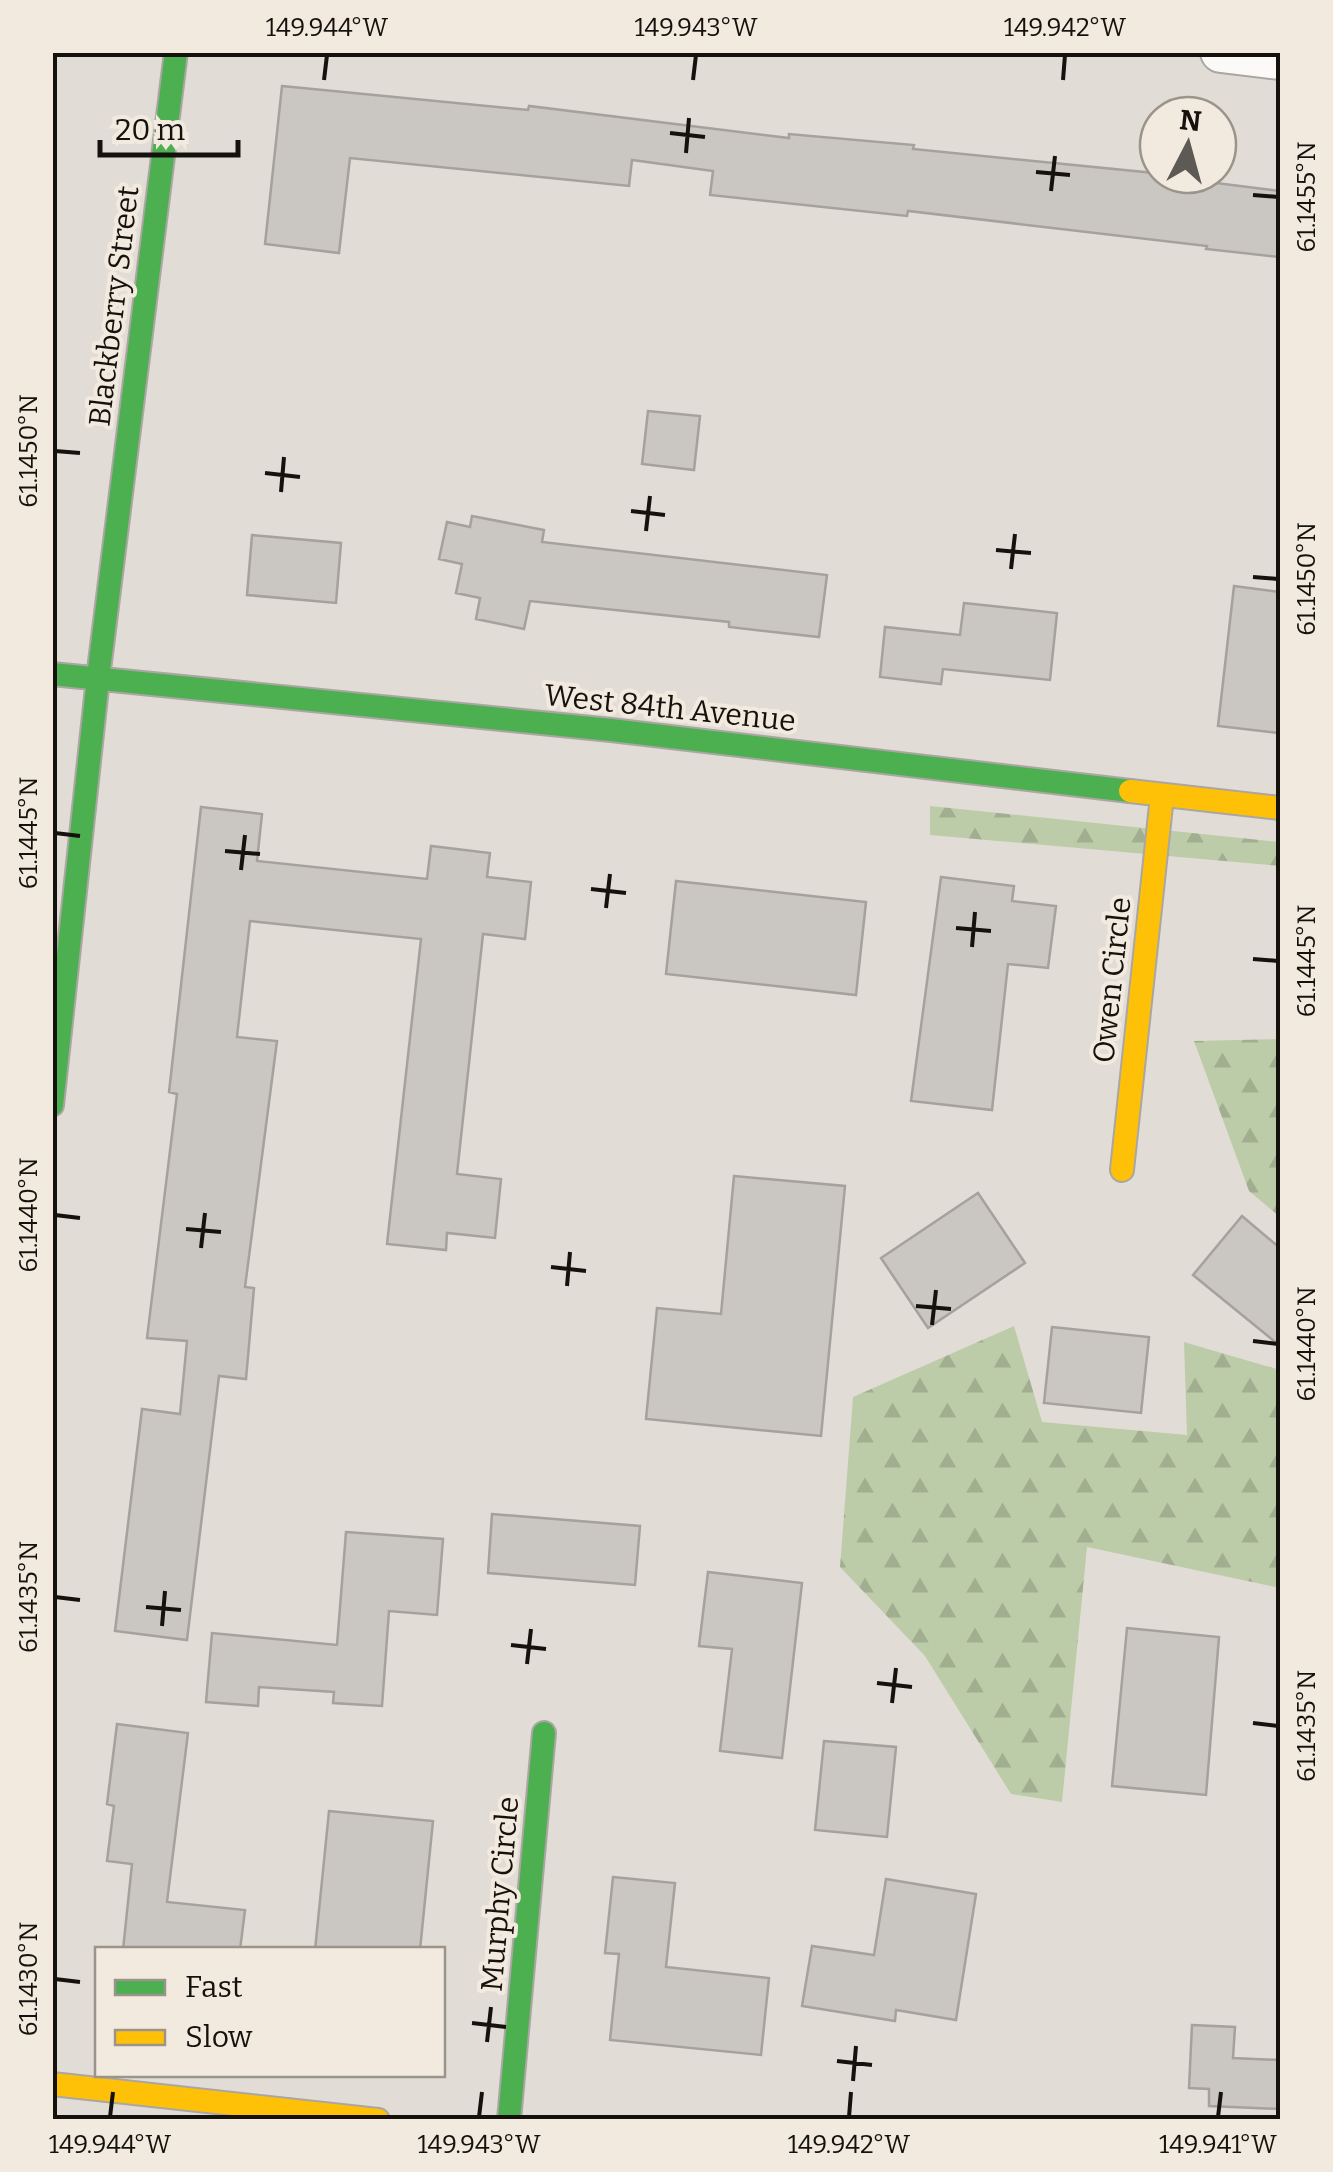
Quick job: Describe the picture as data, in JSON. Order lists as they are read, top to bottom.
{
  "streets": {
    "street": [
      "Blackberry Street",
      "West 84th Avenue",
      "Owen Circle",
      "Murphy Circle"
    ]
  },
  "crossings": [
    ["Blackberry Street", "West 84th Avenue"],
    ["West 84th Avenue", "Owen Circle"]
  ],
  "legend": ["Fast", "Slow"],
  "scale_bar": "20 m",
  "north": "top",
  "coordinates": [
    "149.944°W",
    "149.943°W",
    "149.942°W",
    "61.1455°N",
    "61.1450°N",
    "61.1445°N",
    "61.1440°N",
    "61.1435°N",
    "61.1430°N",
    "149.941°W"
  ]
}
